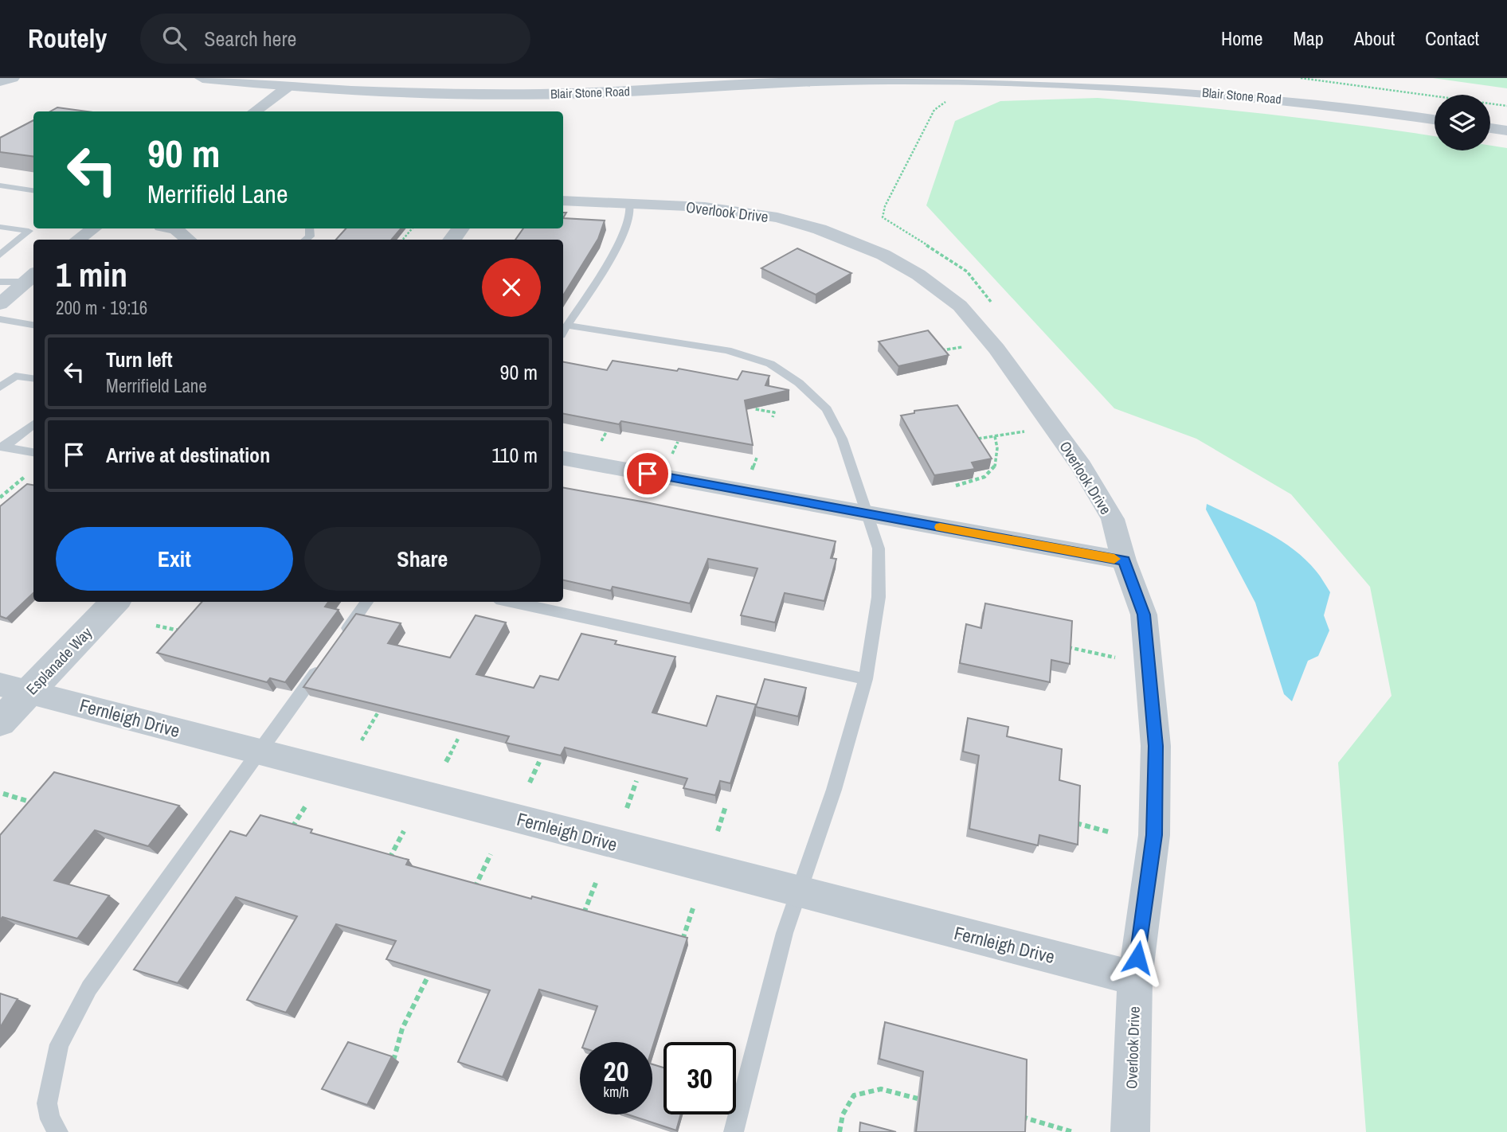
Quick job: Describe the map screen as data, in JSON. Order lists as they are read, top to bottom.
{
  "streets": {
    "street": [
      "Blair Stone Road",
      "Overlook Drive",
      "Esplanade Way",
      "Fernleigh Drive"
    ]
  },
  "crossings": [
    ["Overlook Drive", "Fernleigh Drive"],
    ["Esplanade Way", "Fernleigh Drive"]
  ],
  "page": {
    "header": "Routely",
    "search": "Search here",
    "nav": [
      "Home",
      "Map",
      "About",
      "Contact"
    ],
    "turn": ["90 m", "Merrifield Lane"],
    "heading": ["1 min", "200 m · 19:16"],
    "list": [
      {
        "name": "Turn left",
        "note": "Merrifield Lane",
        "value": "90 m"
      },
      {
        "name": "Arrive at destination",
        "value": "110 m"
      }
    ],
    "buttons": ["Exit", "Share"],
    "speed": "20 km/h",
    "limit": "30"
  }
}
